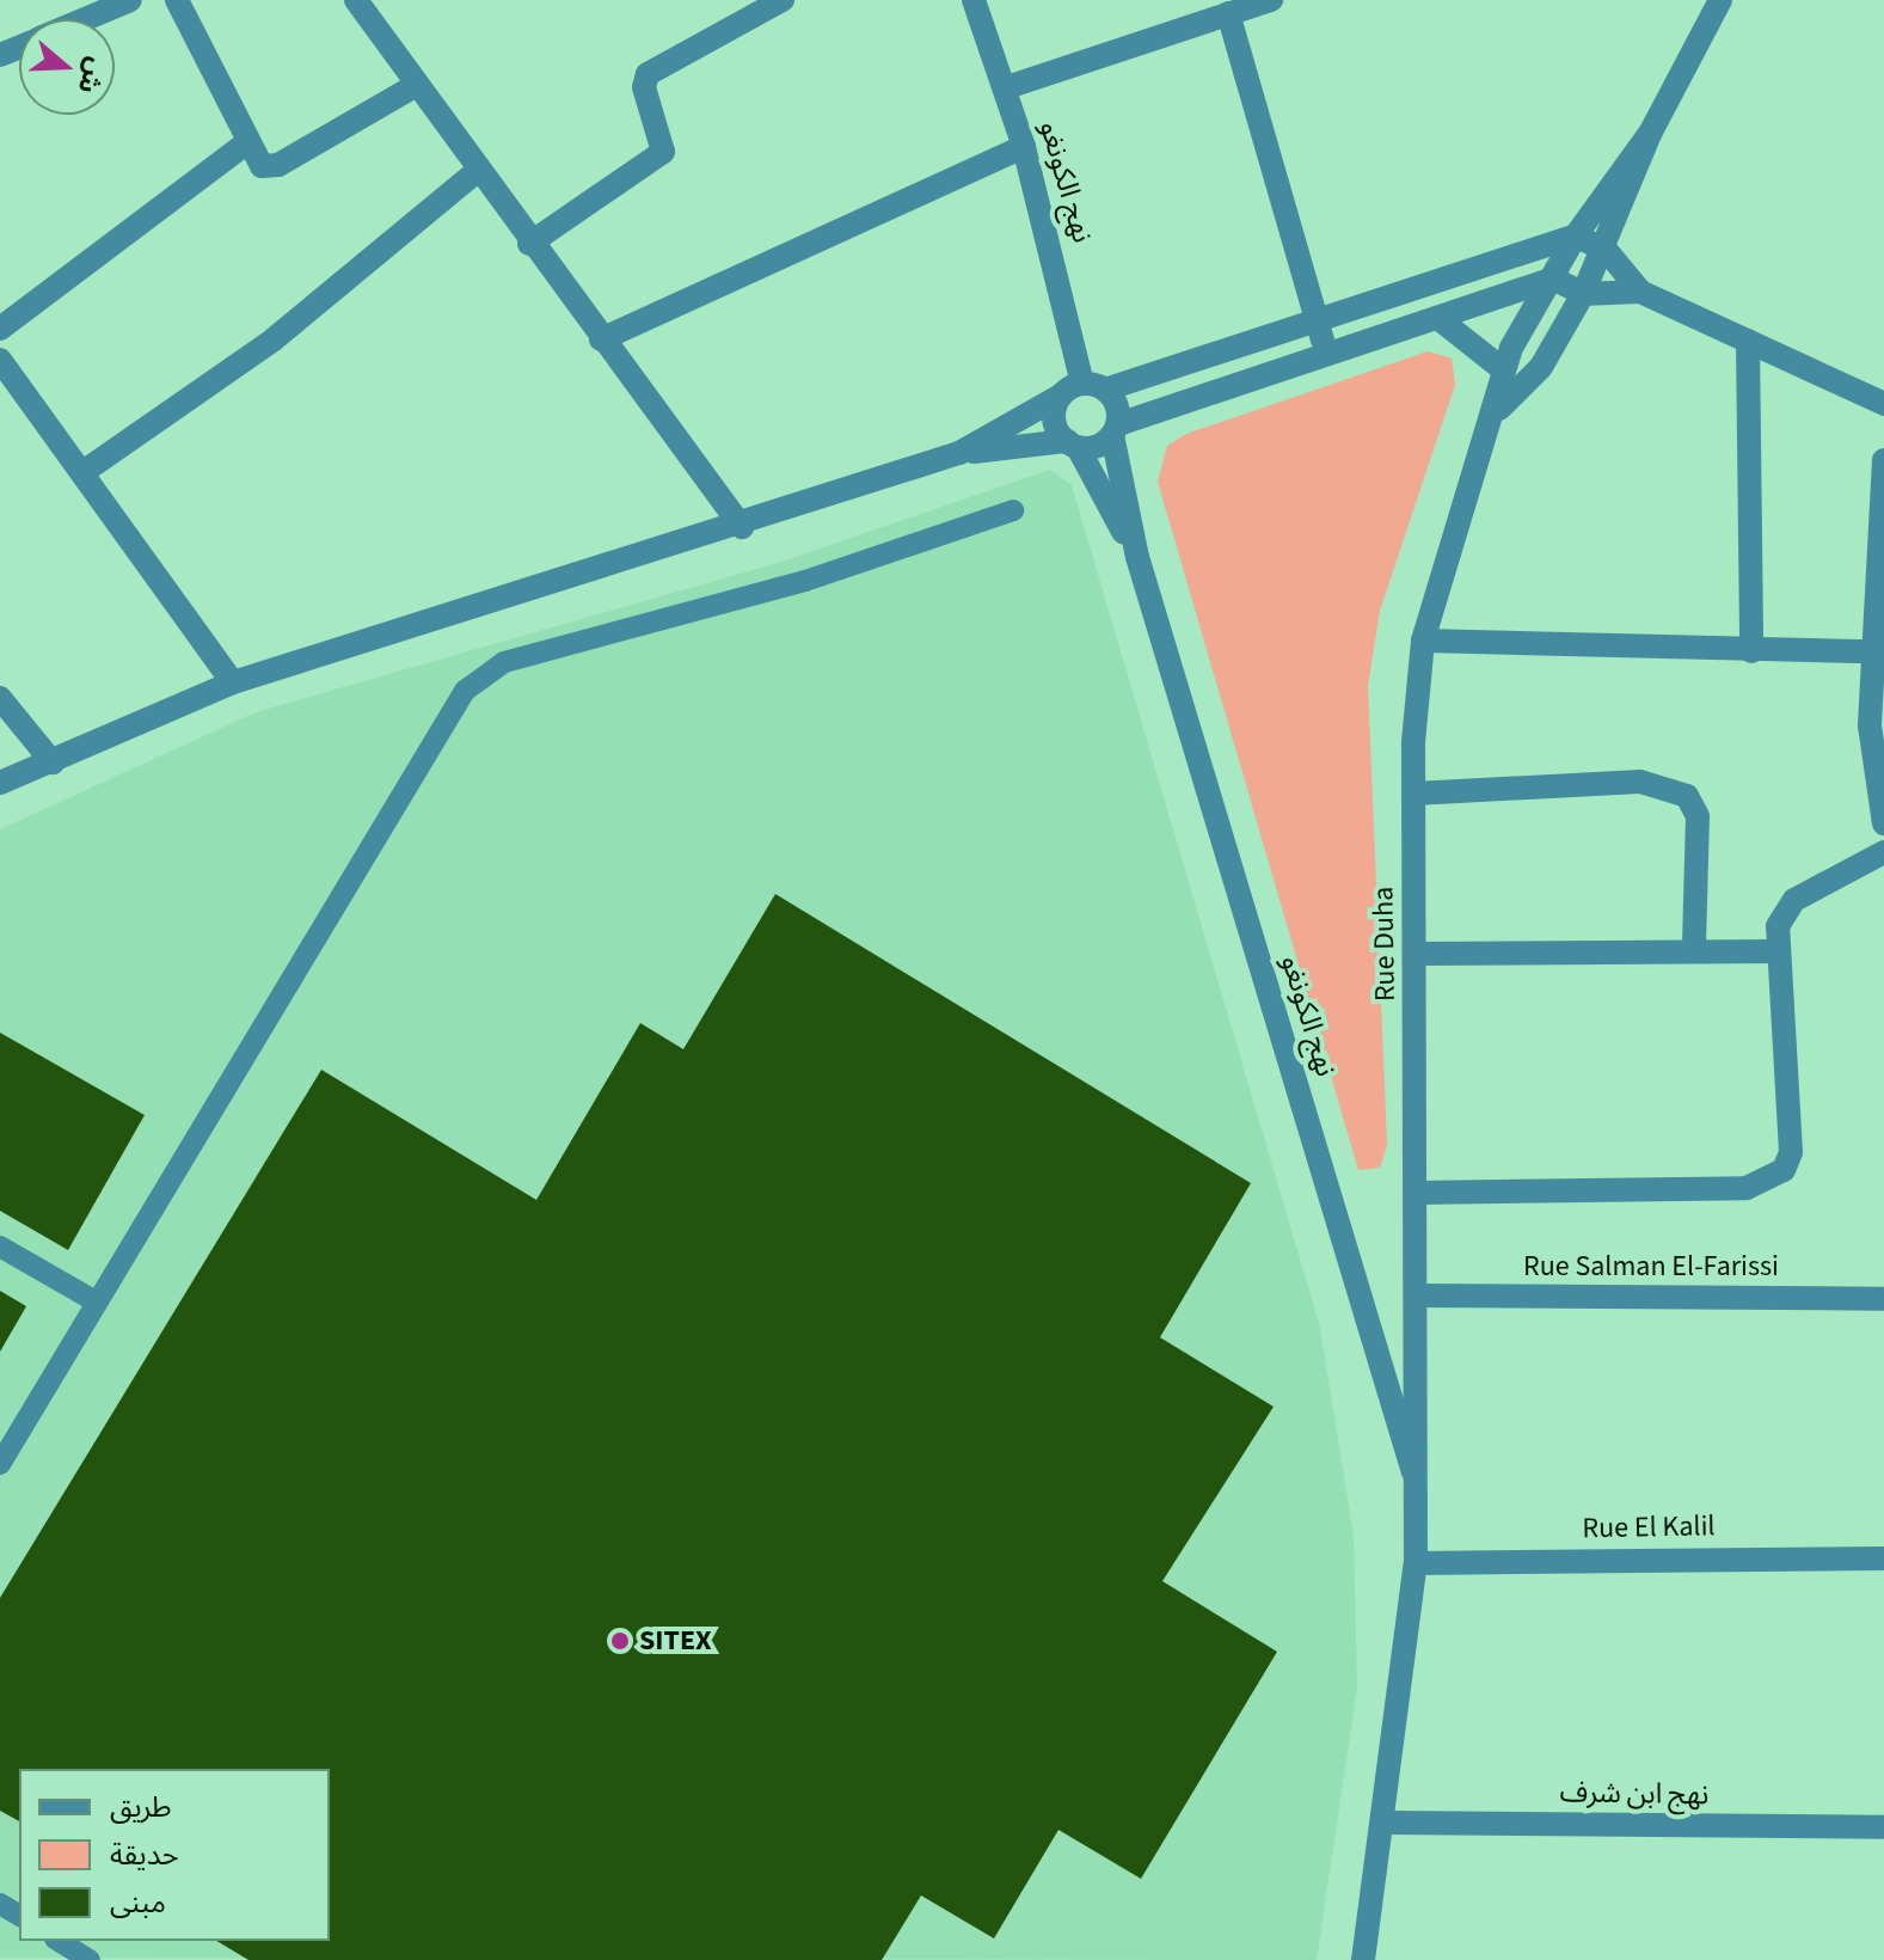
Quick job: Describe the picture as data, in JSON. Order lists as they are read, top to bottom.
{
  "streets": {
    "street": [
      "نهج الكونغو",
      "Rue Duha",
      "Rue Salman El-Farissi",
      "Rue El Kalil",
      "نهج ابن شرف"
    ]
  },
  "crossings": [
    ["نهج الكونغو", "Rue Duha"],
    ["Rue Duha", "Rue Salman El-Farissi"],
    ["Rue Duha", "Rue El Kalil"],
    ["Rue Duha", "نهج ابن شرف"]
  ],
  "places": ["SITEX"],
  "legend": ["طريق", "حديقة", "مبنى"],
  "north": "right"
}
